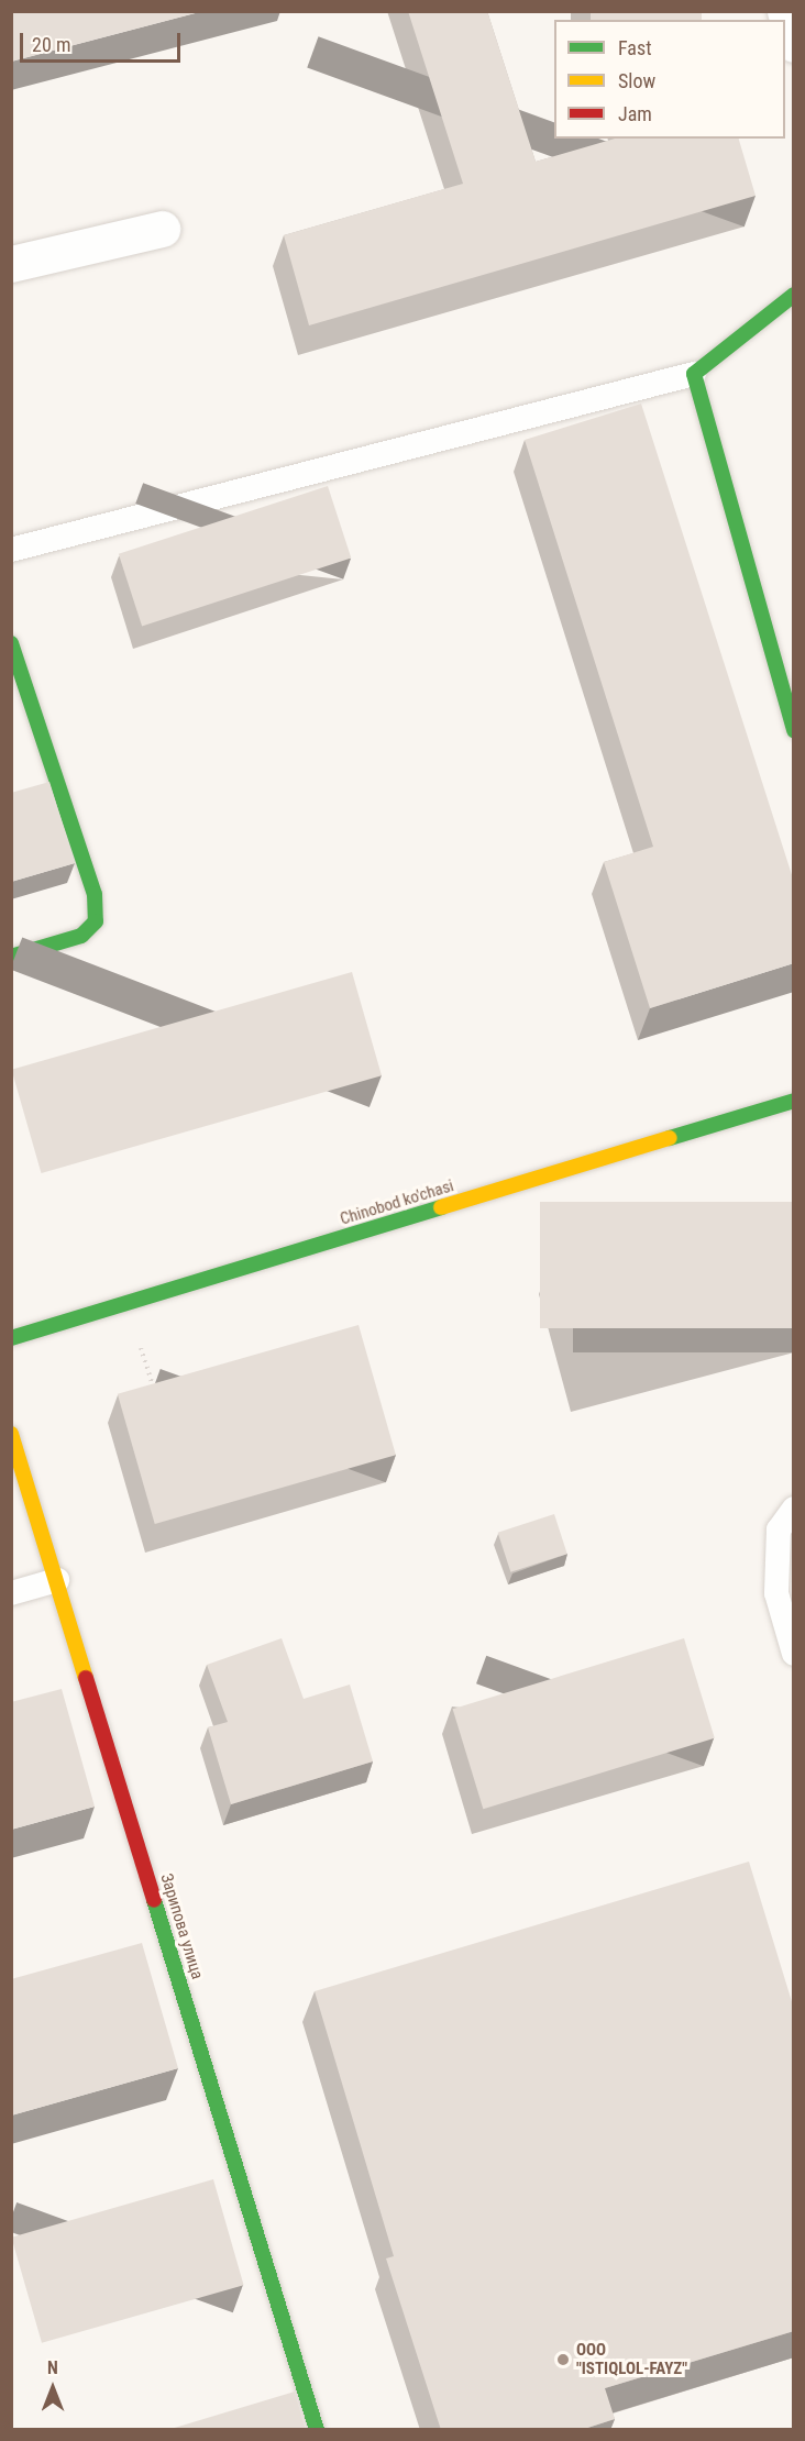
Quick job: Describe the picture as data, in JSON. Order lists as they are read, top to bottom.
{
  "streets": {
    "street": ["Chinobod ko'chasi", "Зарипова улица"]
  },
  "places": ["ООО \"ISTIQLOL-FAYZ\""],
  "legend": ["Fast", "Slow", "Jam"],
  "scale_bar": "20 m",
  "north": "top"
}
